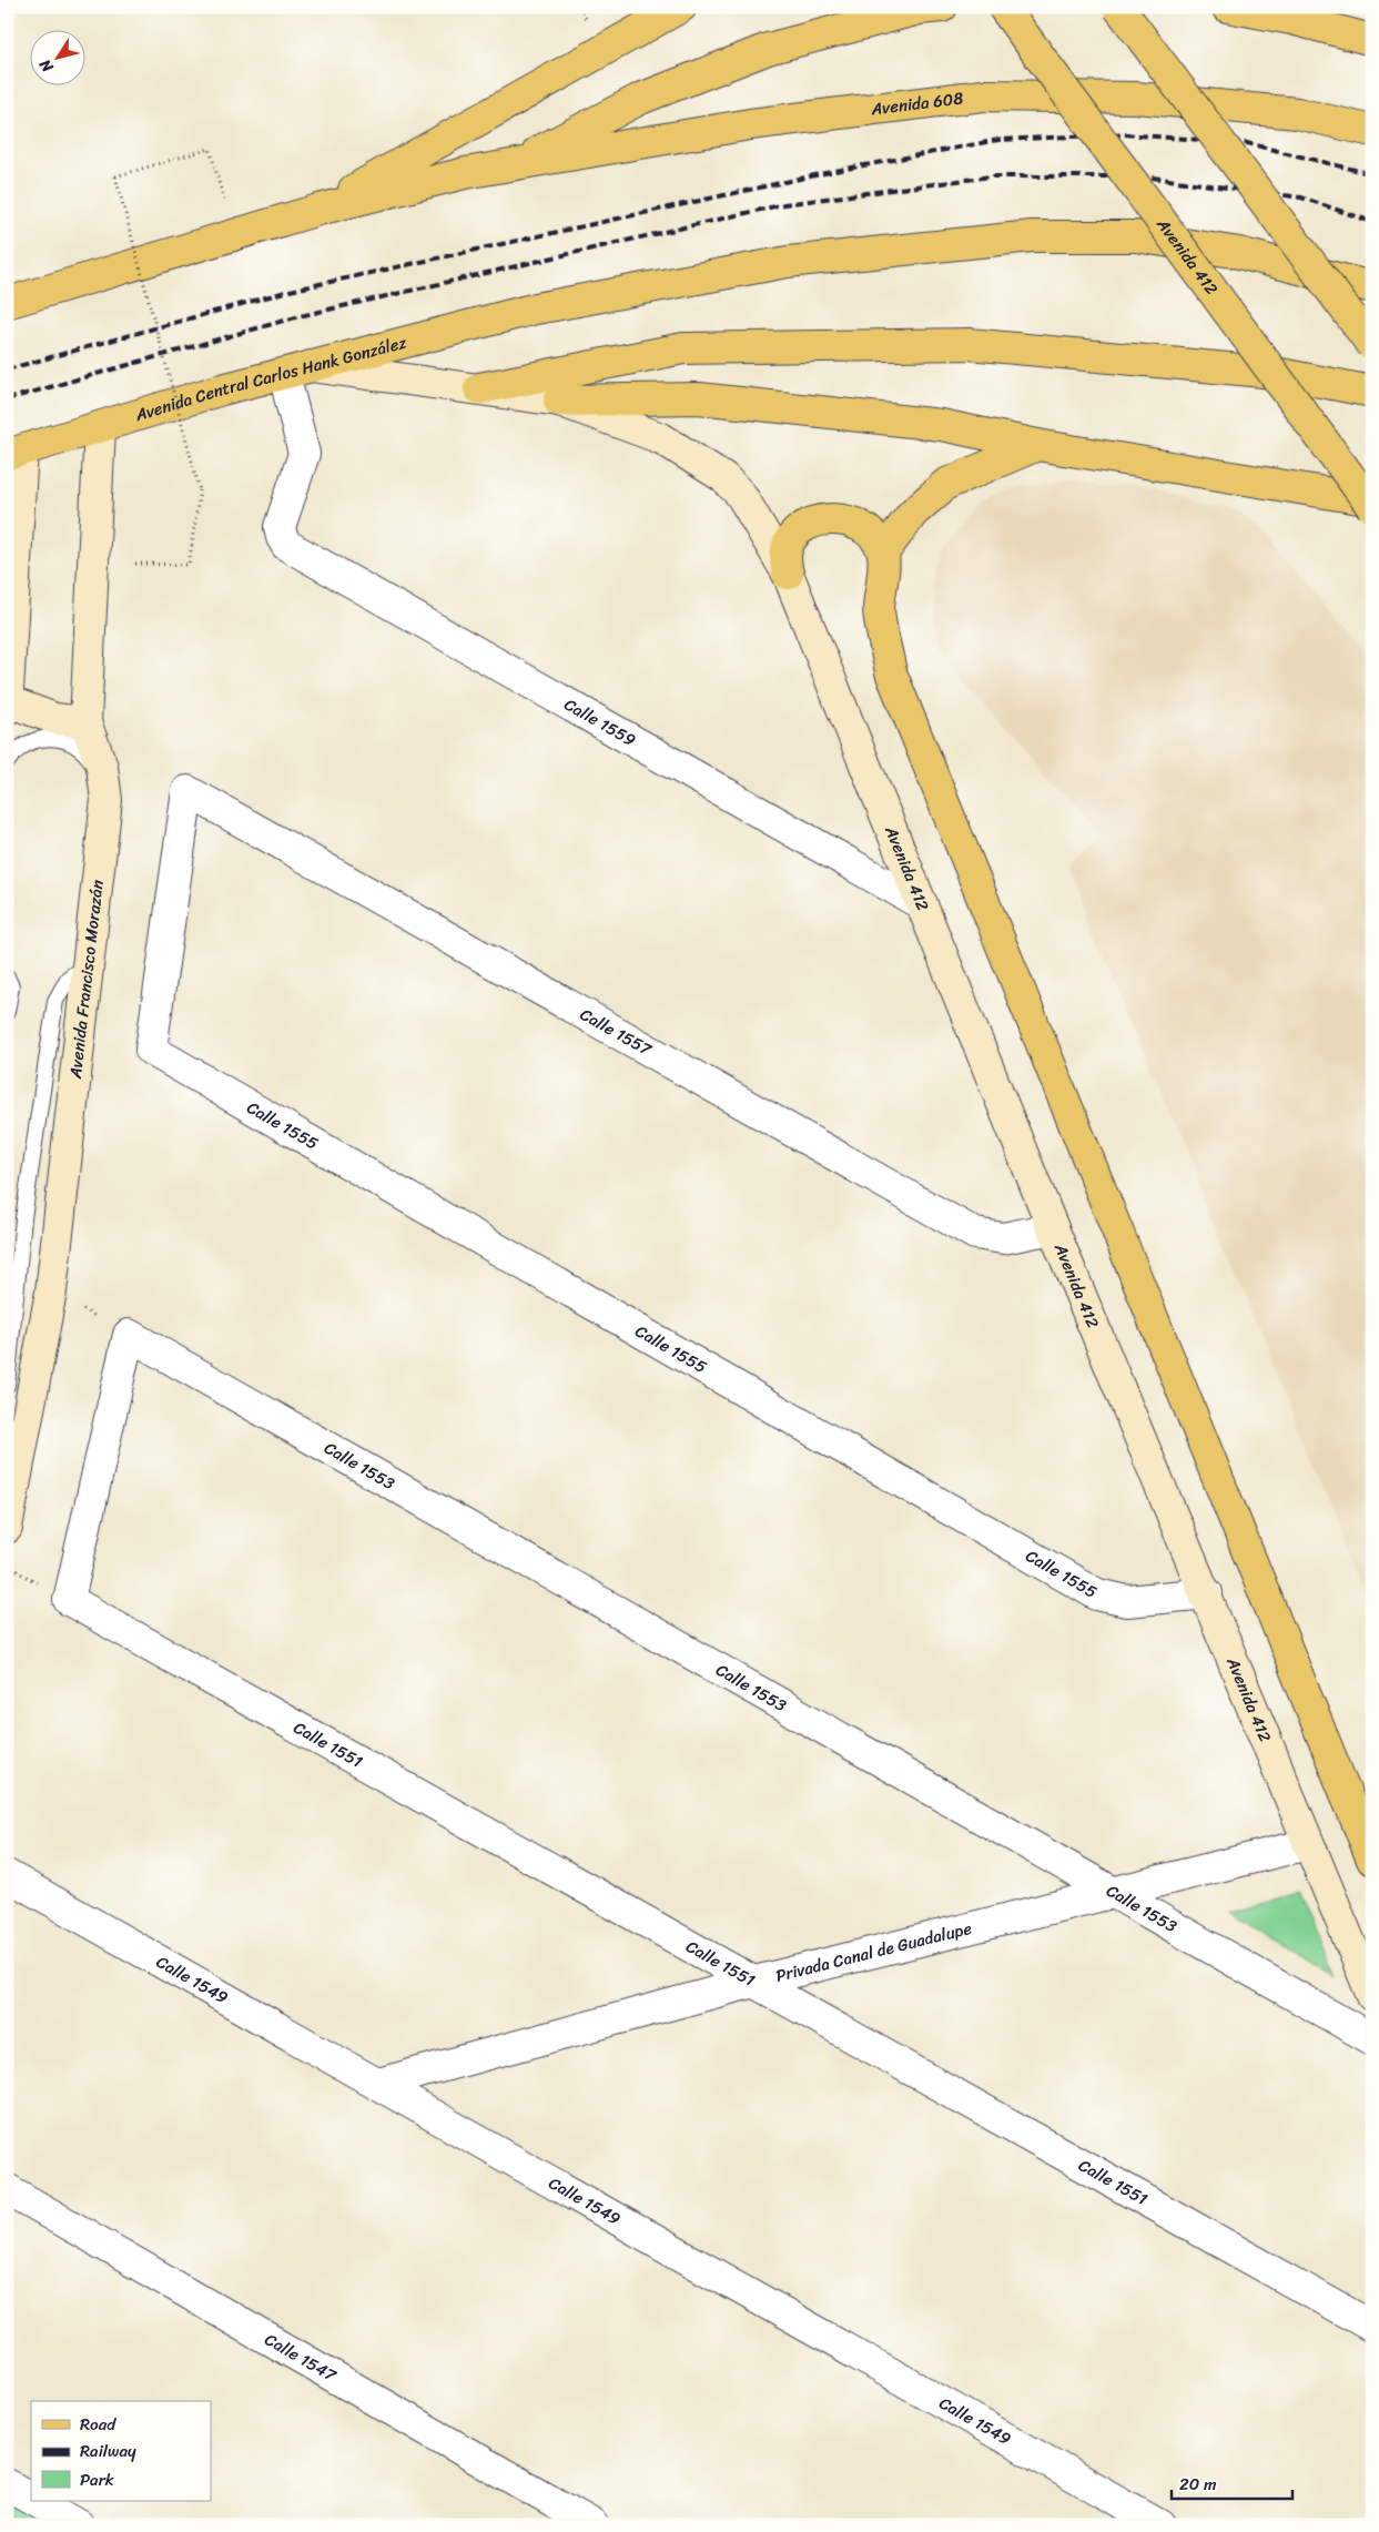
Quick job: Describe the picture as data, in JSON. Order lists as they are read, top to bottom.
{
  "streets": {
    "main road": ["Avenida 608", "Avenida 412", "Avenida Central Carlos Hank González"],
    "street": [
      "Calle 1559",
      "Avenida Francisco Morazán",
      "Calle 1557",
      "Calle 1555",
      "Calle 1553",
      "Calle 1551",
      "Privada Canal de Guadalupe",
      "Calle 1549",
      "Calle 1547"
    ]
  },
  "crossings": [
    ["Avenida 412", "Avenida Central Carlos Hank González"],
    ["Avenida 412", "Calle 1559"],
    ["Avenida 412", "Calle 1557"],
    ["Avenida 412", "Calle 1555"],
    ["Avenida 412", "Privada Canal de Guadalupe"],
    ["Avenida Central Carlos Hank González", "Calle 1559"],
    ["Avenida Central Carlos Hank González", "Avenida Francisco Morazán"],
    ["Calle 1557", "Calle 1555"],
    ["Calle 1553", "Calle 1551"],
    ["Calle 1553", "Privada Canal de Guadalupe"],
    ["Calle 1551", "Privada Canal de Guadalupe"],
    ["Privada Canal de Guadalupe", "Calle 1549"]
  ],
  "legend": ["Road", "Railway", "Park"],
  "scale_bar": "20 m",
  "north": "bottom left"
}
